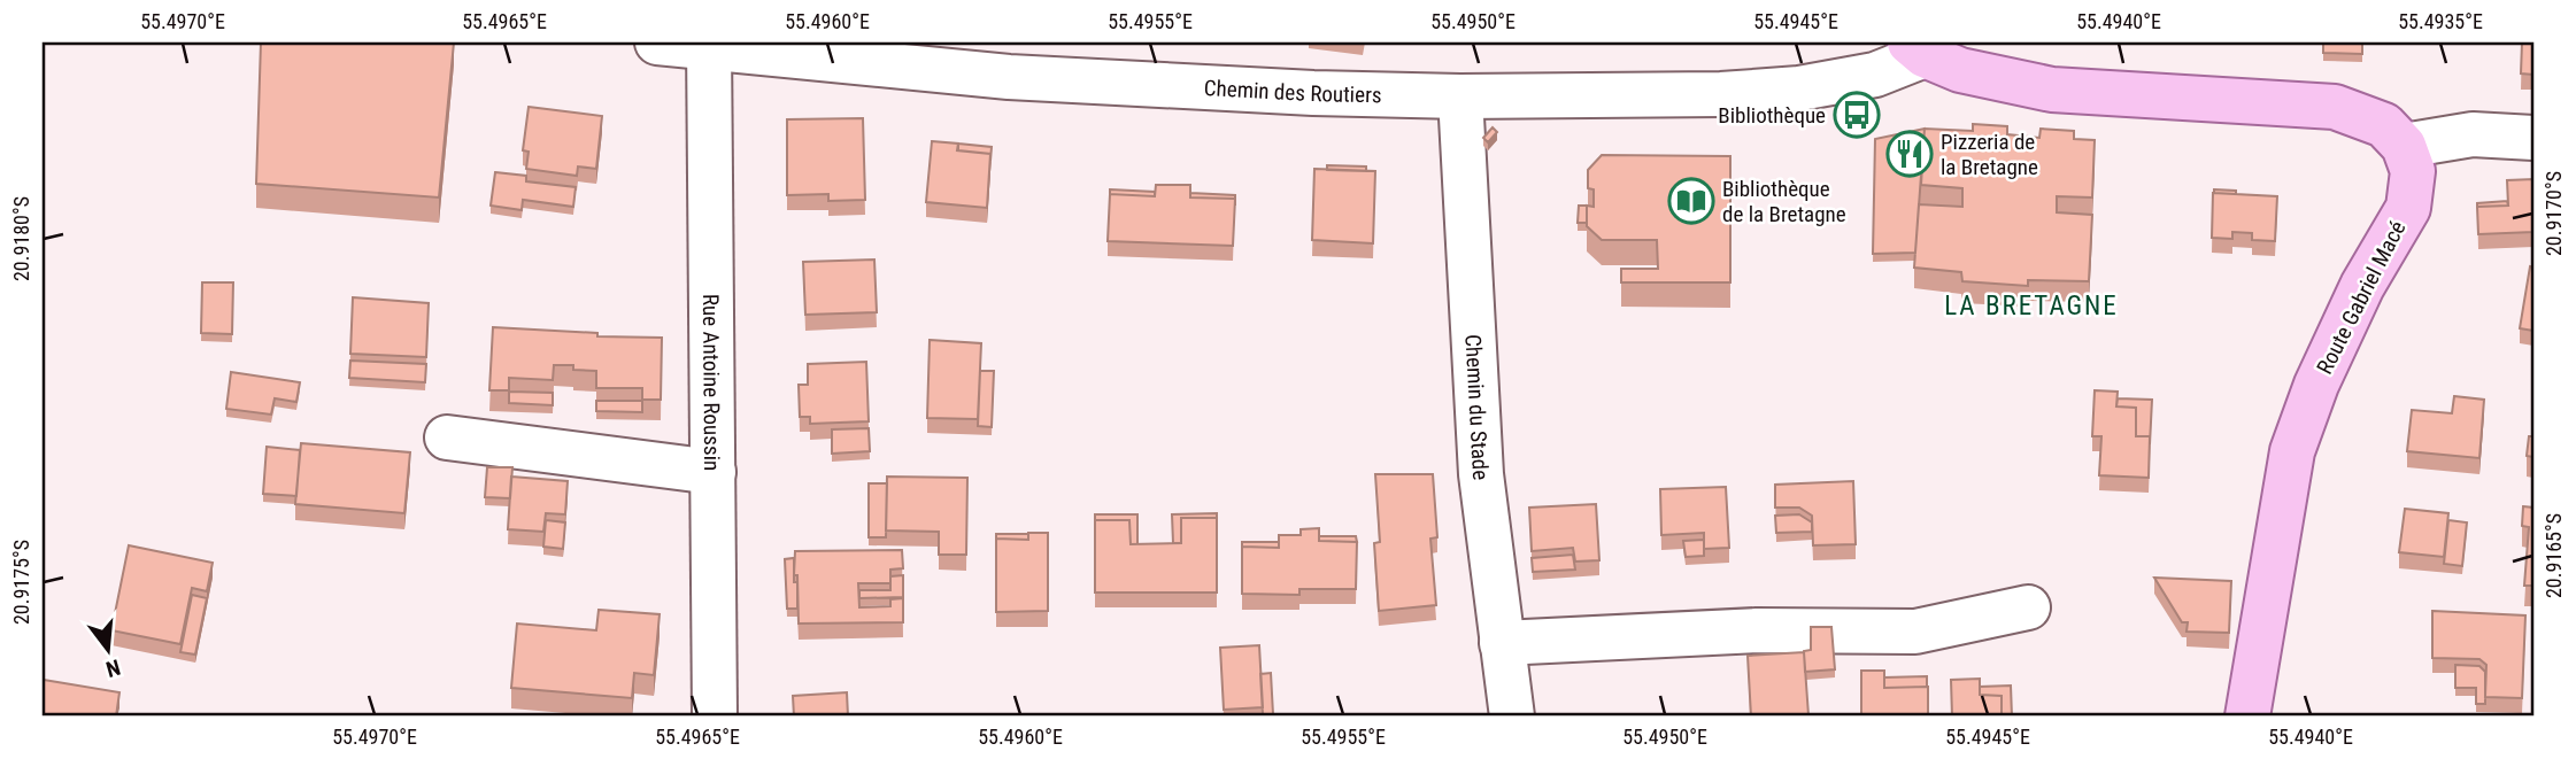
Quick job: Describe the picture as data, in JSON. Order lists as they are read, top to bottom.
{
  "streets": {
    "main road": ["Route Gabriel Macé"],
    "street": ["Chemin des Routiers", "Rue Antoine Roussin", "Chemin du Stade"]
  },
  "crossings": [
    ["Chemin des Routiers", "Rue Antoine Roussin"],
    ["Chemin des Routiers", "Chemin du Stade"]
  ],
  "districts": ["LA BRETAGNE"],
  "places": {
    "bus stop": ["Bibliothèque"],
    "restaurant": ["Pizzeria de la Bretagne"],
    "library": ["Bibliothèque de la Bretagne"]
  },
  "north": "bottom",
  "coordinates": [
    "55.4970°E",
    "55.4965°E",
    "55.4960°E",
    "55.4955°E",
    "55.4950°E",
    "55.4945°E",
    "55.4940°E",
    "55.4935°E",
    "20.9170°S",
    "20.9180°S",
    "20.9165°S",
    "20.9175°S"
  ]
}
